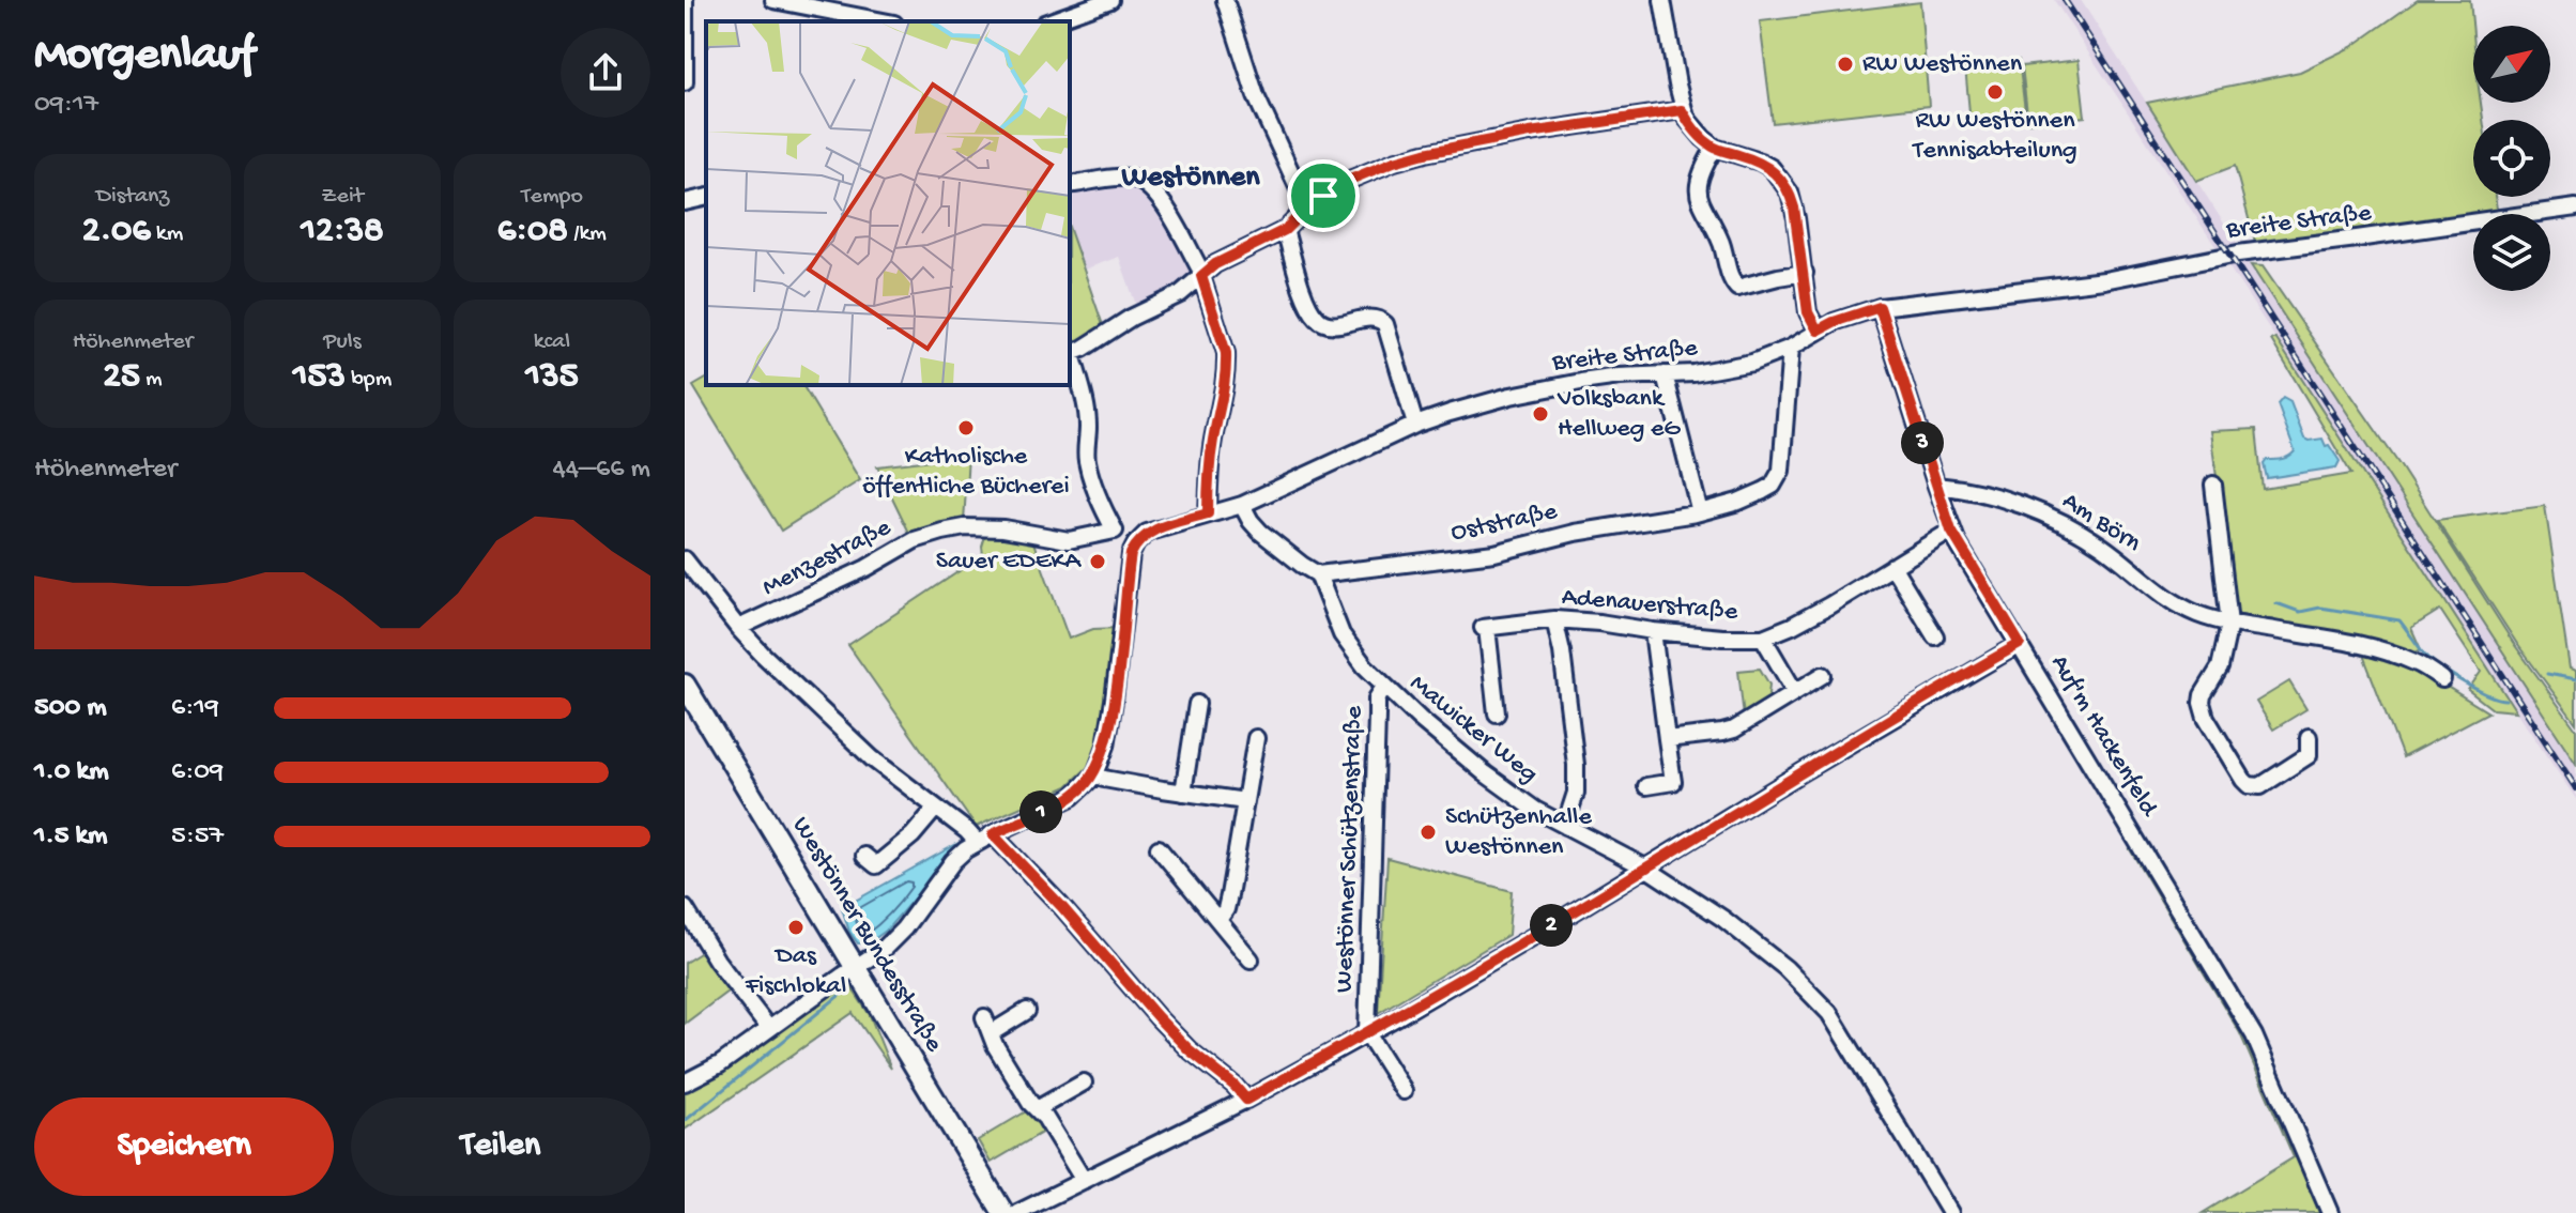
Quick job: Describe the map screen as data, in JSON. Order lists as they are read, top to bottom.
{
  "streets": {
    "main road": ["Westönner Bundesstraße"],
    "street": [
      "Breite Straße",
      "Oststraße",
      "Am Börn",
      "Menzestraße",
      "Adenauerstraße",
      "Mawicker Weg",
      "Auf'm Hackenfeld",
      "Westönner Schützenstraße"
    ]
  },
  "crossings": [
    ["Breite Straße", "Oststraße"],
    ["Breite Straße", "Auf'm Hackenfeld"],
    ["Oststraße", "Mawicker Weg"],
    ["Am Börn", "Auf'm Hackenfeld"],
    ["Adenauerstraße", "Auf'm Hackenfeld"],
    ["Mawicker Weg", "Westönner Schützenstraße"]
  ],
  "districts": ["Westönnen"],
  "places": [
    "RW Westönnen",
    "RW Westönnen Tennisabteilung",
    "Volksbank Hellweg eG",
    "Katholische öffentliche Bücherei",
    "Sauer EDEKA",
    "Schützenhalle Westönnen",
    "Das Fischlokal"
  ],
  "north": "top right",
  "page": {
    "heading": ["Morgenlauf", "09:17"],
    "stats": [
      ["Distanz", "2.06 km"],
      ["Zeit", "12:38"],
      ["Tempo", "6:08 /km"],
      ["Höhenmeter", "25 m"],
      ["Puls", "153 bpm"],
      ["kcal", "135"]
    ],
    "pins": ["3", "1", "2"],
    "chart": ["Höhenmeter", "44–66 m"],
    "list": [
      {
        "name": "500 m",
        "note": "6:19"
      },
      {
        "name": "1.0 km",
        "note": "6:09"
      },
      {
        "name": "1.5 km",
        "note": "5:57"
      }
    ],
    "buttons": ["Speichern", "Teilen"]
  }
}
